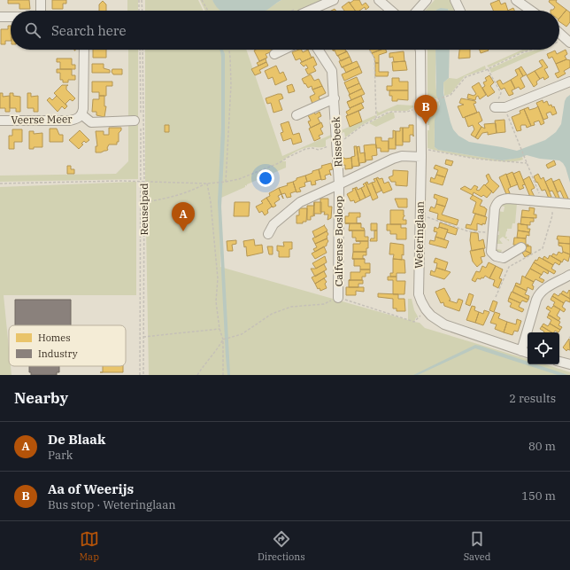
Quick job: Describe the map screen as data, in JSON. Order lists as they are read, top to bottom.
{
  "streets": {
    "street": [
      "Veerse Meer",
      "Rissebeek",
      "Weteringlaan",
      "Calfvense Bosloop"
    ],
    "path": ["Reuselpad"]
  },
  "crossings": [
    ["Veerse Meer", "Reuselpad"],
    ["Rissebeek", "Calfvense Bosloop"],
    ["Weteringlaan", "Calfvense Bosloop"]
  ],
  "legend": ["Homes", "Industry"],
  "page": {
    "search": "Search here",
    "pins": ["B", "A"],
    "heading": ["Nearby", "2 results"],
    "list": [
      {
        "mark": "A",
        "name": "De Blaak",
        "note": "Park",
        "value": "80 m"
      },
      {
        "mark": "B",
        "name": "Aa of Weerijs",
        "note": "Bus stop · Weteringlaan",
        "value": "150 m"
      }
    ],
    "nav": ["Map", "Directions", "Saved"]
  }
}
